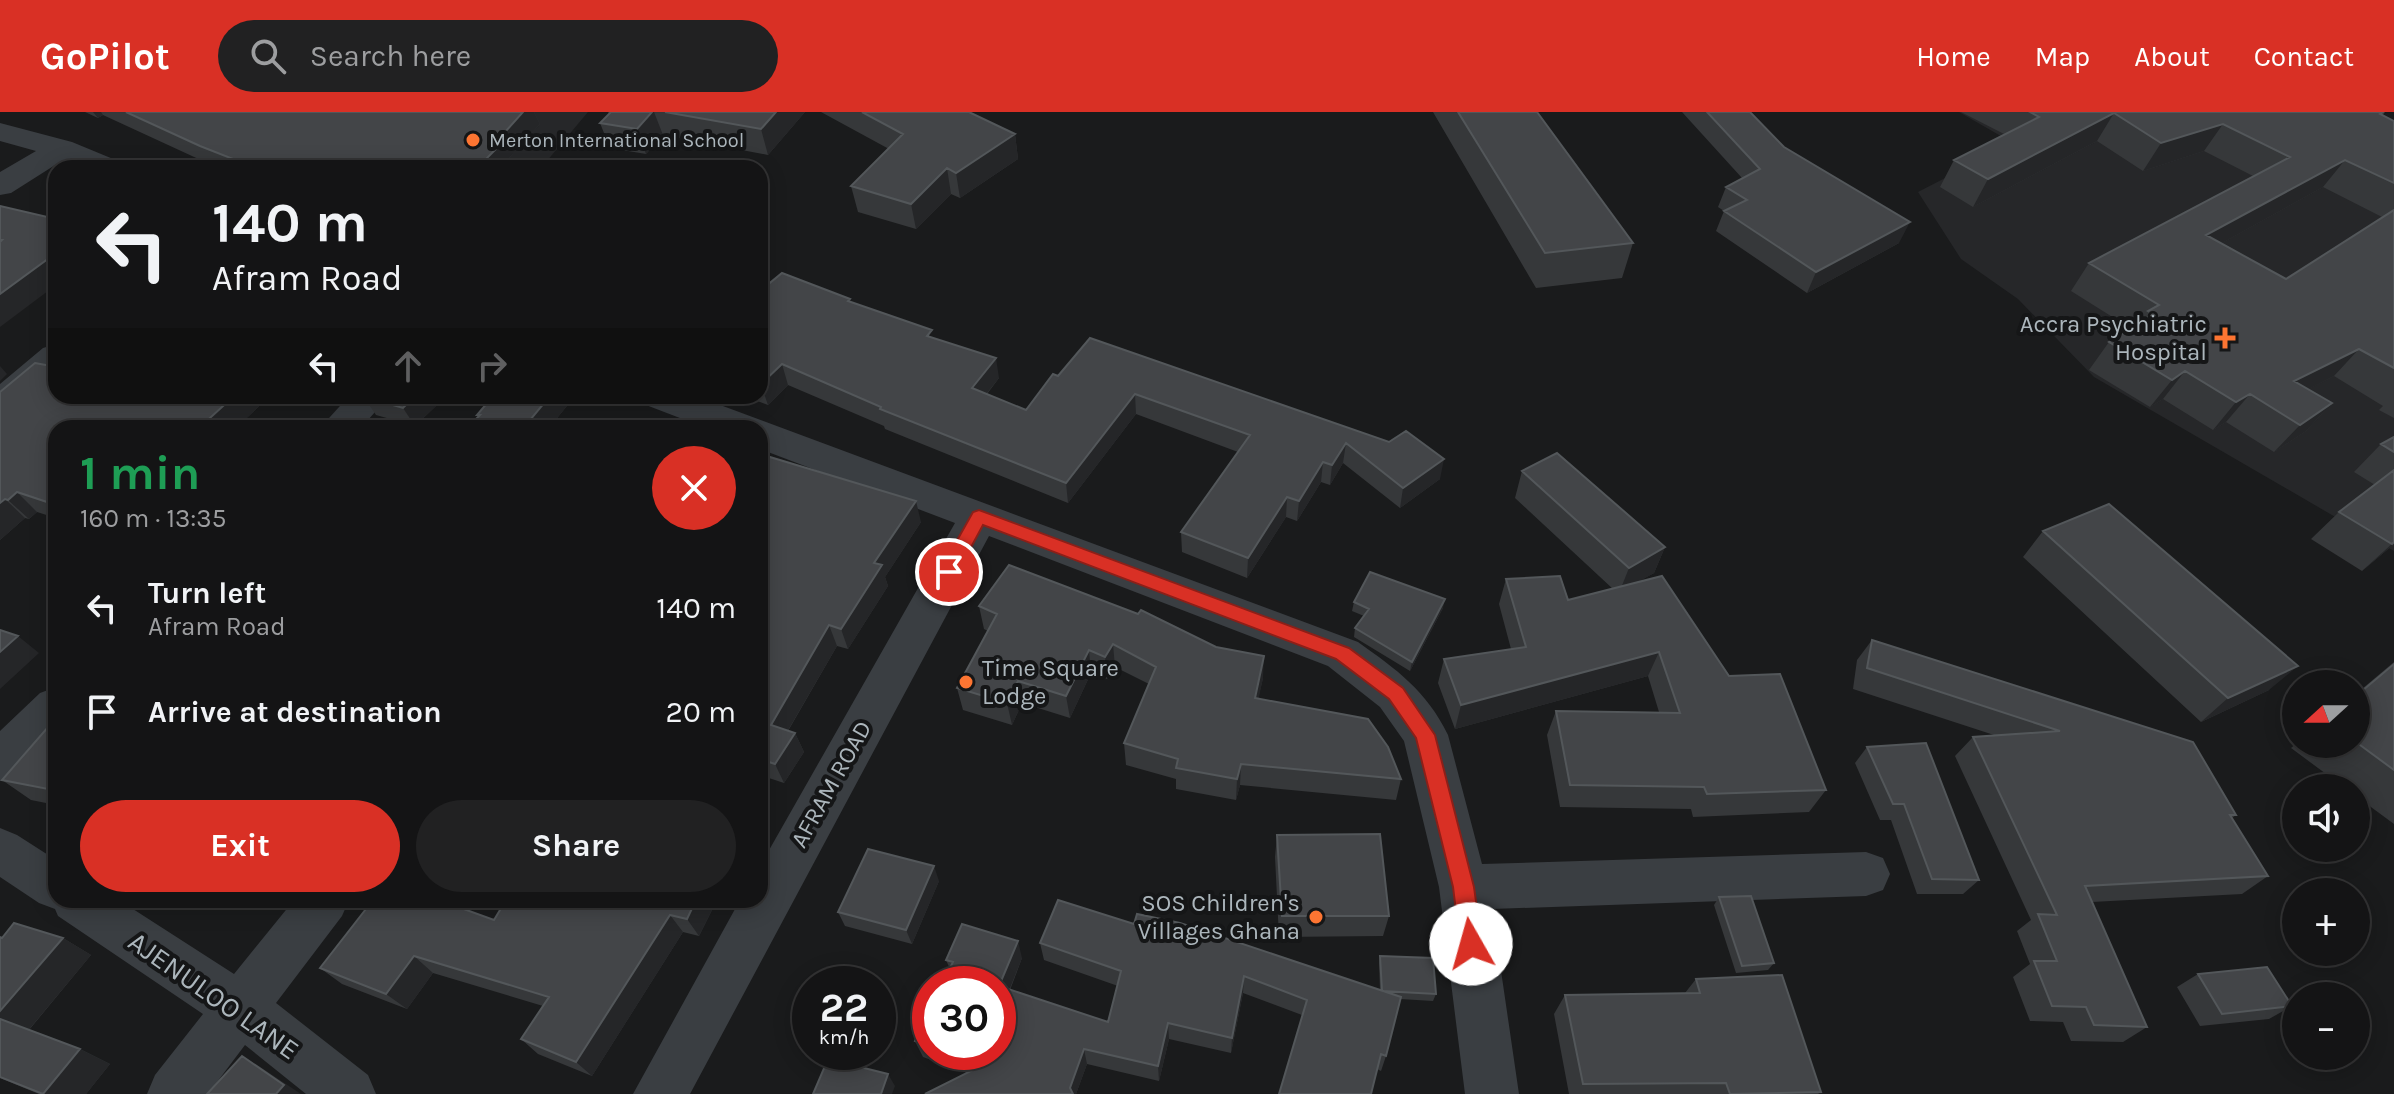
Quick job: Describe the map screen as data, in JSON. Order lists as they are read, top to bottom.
{
  "streets": {
    "street": ["AFRAM ROAD", "AJENULOO LANE"]
  },
  "places": {
    "other": ["Merton International School", "Time Square Lodge", "SOS Children's Villages Ghana"],
    "health": ["Accra Psychiatric Hospital"]
  },
  "north": "left",
  "page": {
    "header": "GoPilot",
    "search": "Search here",
    "nav": [
      "Home",
      "Map",
      "About",
      "Contact"
    ],
    "turn": ["140 m", "Afram Road"],
    "heading": ["1 min", "160 m · 13:35"],
    "list": [
      {
        "name": "Turn left",
        "note": "Afram Road",
        "value": "140 m"
      },
      {
        "name": "Arrive at destination",
        "value": "20 m"
      }
    ],
    "map_buttons": ["+", "−"],
    "buttons": ["Exit", "Share"],
    "speed": "22 km/h",
    "limit": "30"
  }
}
